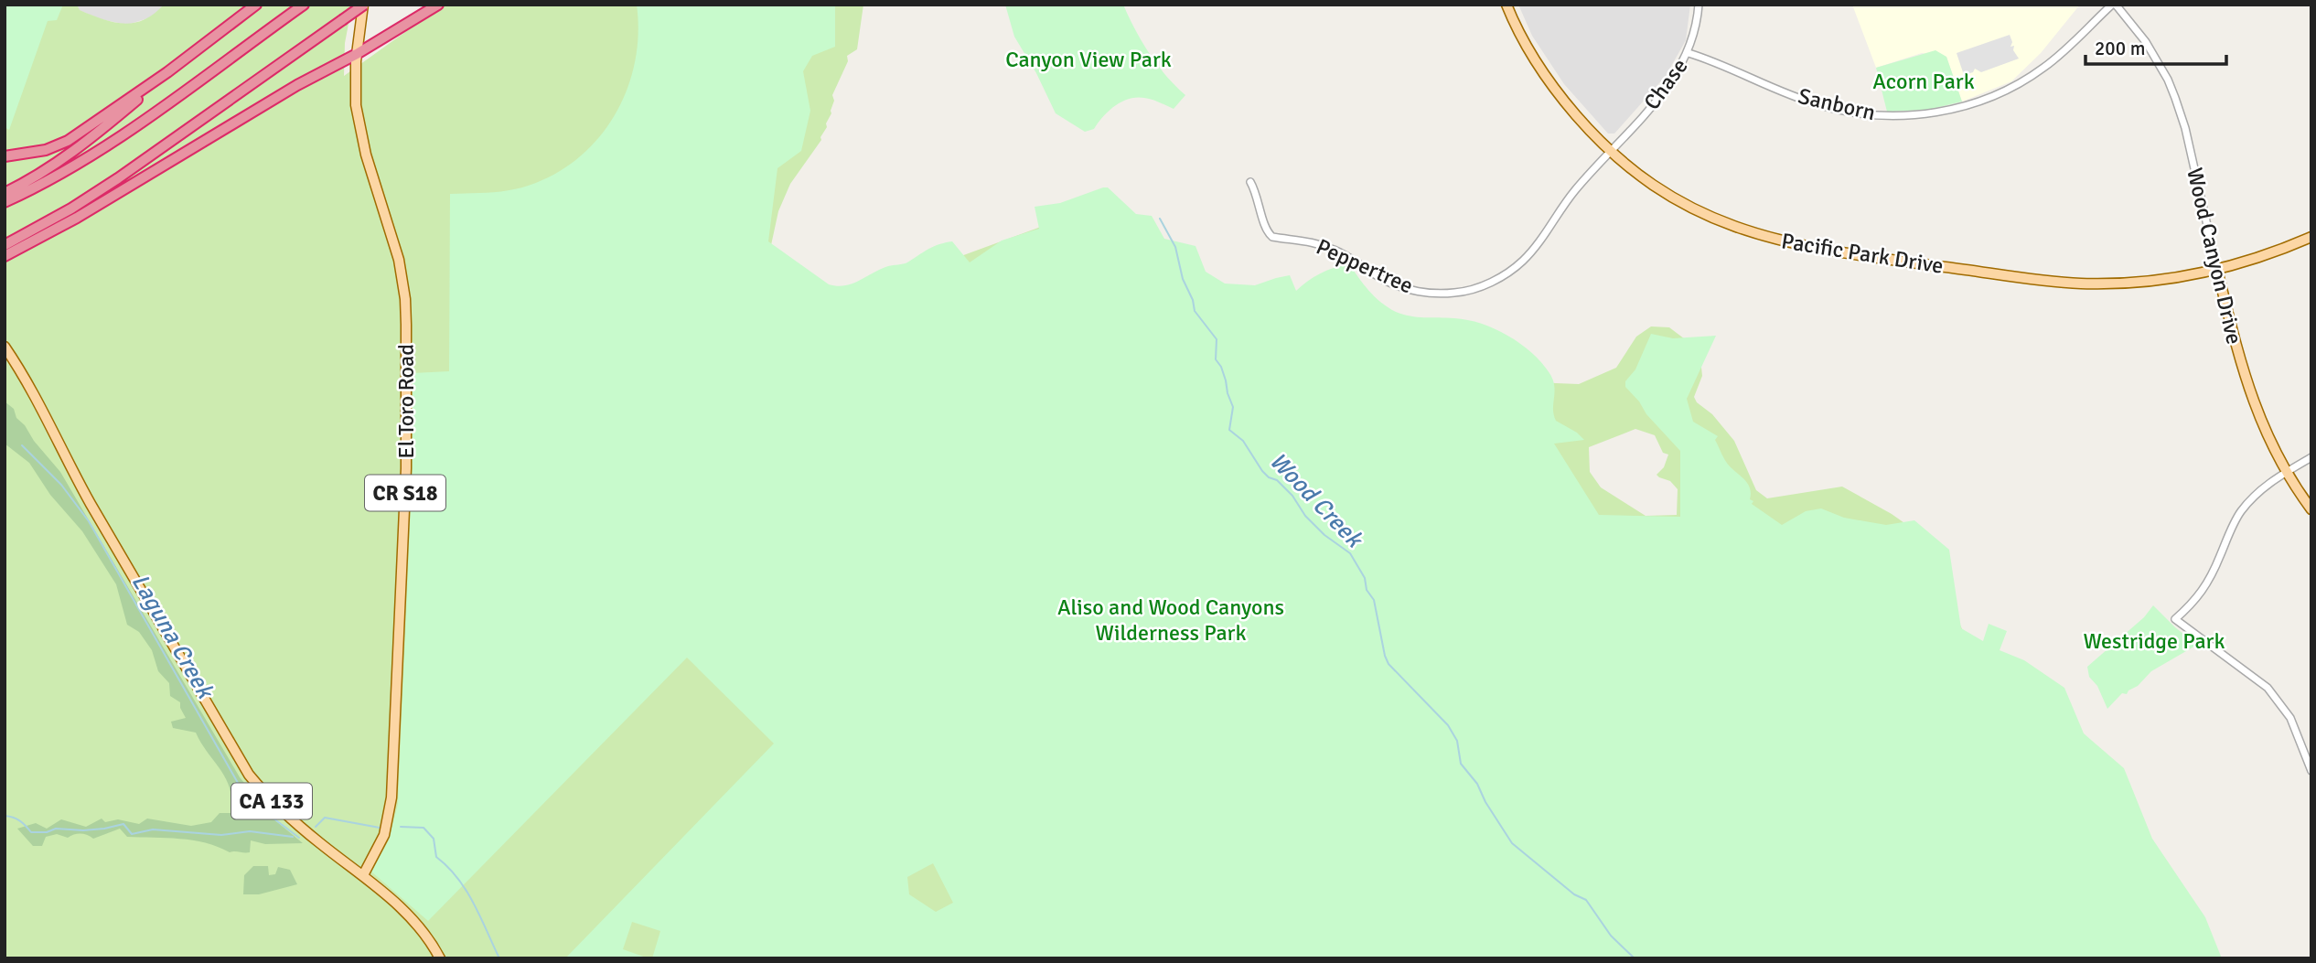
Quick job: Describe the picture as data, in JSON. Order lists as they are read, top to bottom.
{
  "streets": {
    "main road": [
      "Pacific Park Drive",
      "Wood Canyon Drive",
      "El Toro Road",
      "CR S18",
      "CA 133"
    ],
    "street": ["Chase", "Sanborn", "Peppertree"]
  },
  "crossings": [
    ["Chase", "Sanborn"],
    ["Chase", "Pacific Park Drive"],
    ["Chase", "Peppertree"],
    ["Sanborn", "Wood Canyon Drive"],
    ["Pacific Park Drive", "Wood Canyon Drive"],
    ["Pacific Park Drive", "Peppertree"],
    ["El Toro Road", "CA 133"]
  ],
  "water": ["Wood Creek", "Laguna Creek"],
  "parks": [
    "Canyon View Park",
    "Acorn Park",
    "Aliso and Wood Canyons Wilderness Park",
    "Westridge Park"
  ],
  "scale_bar": "200 m"
}
